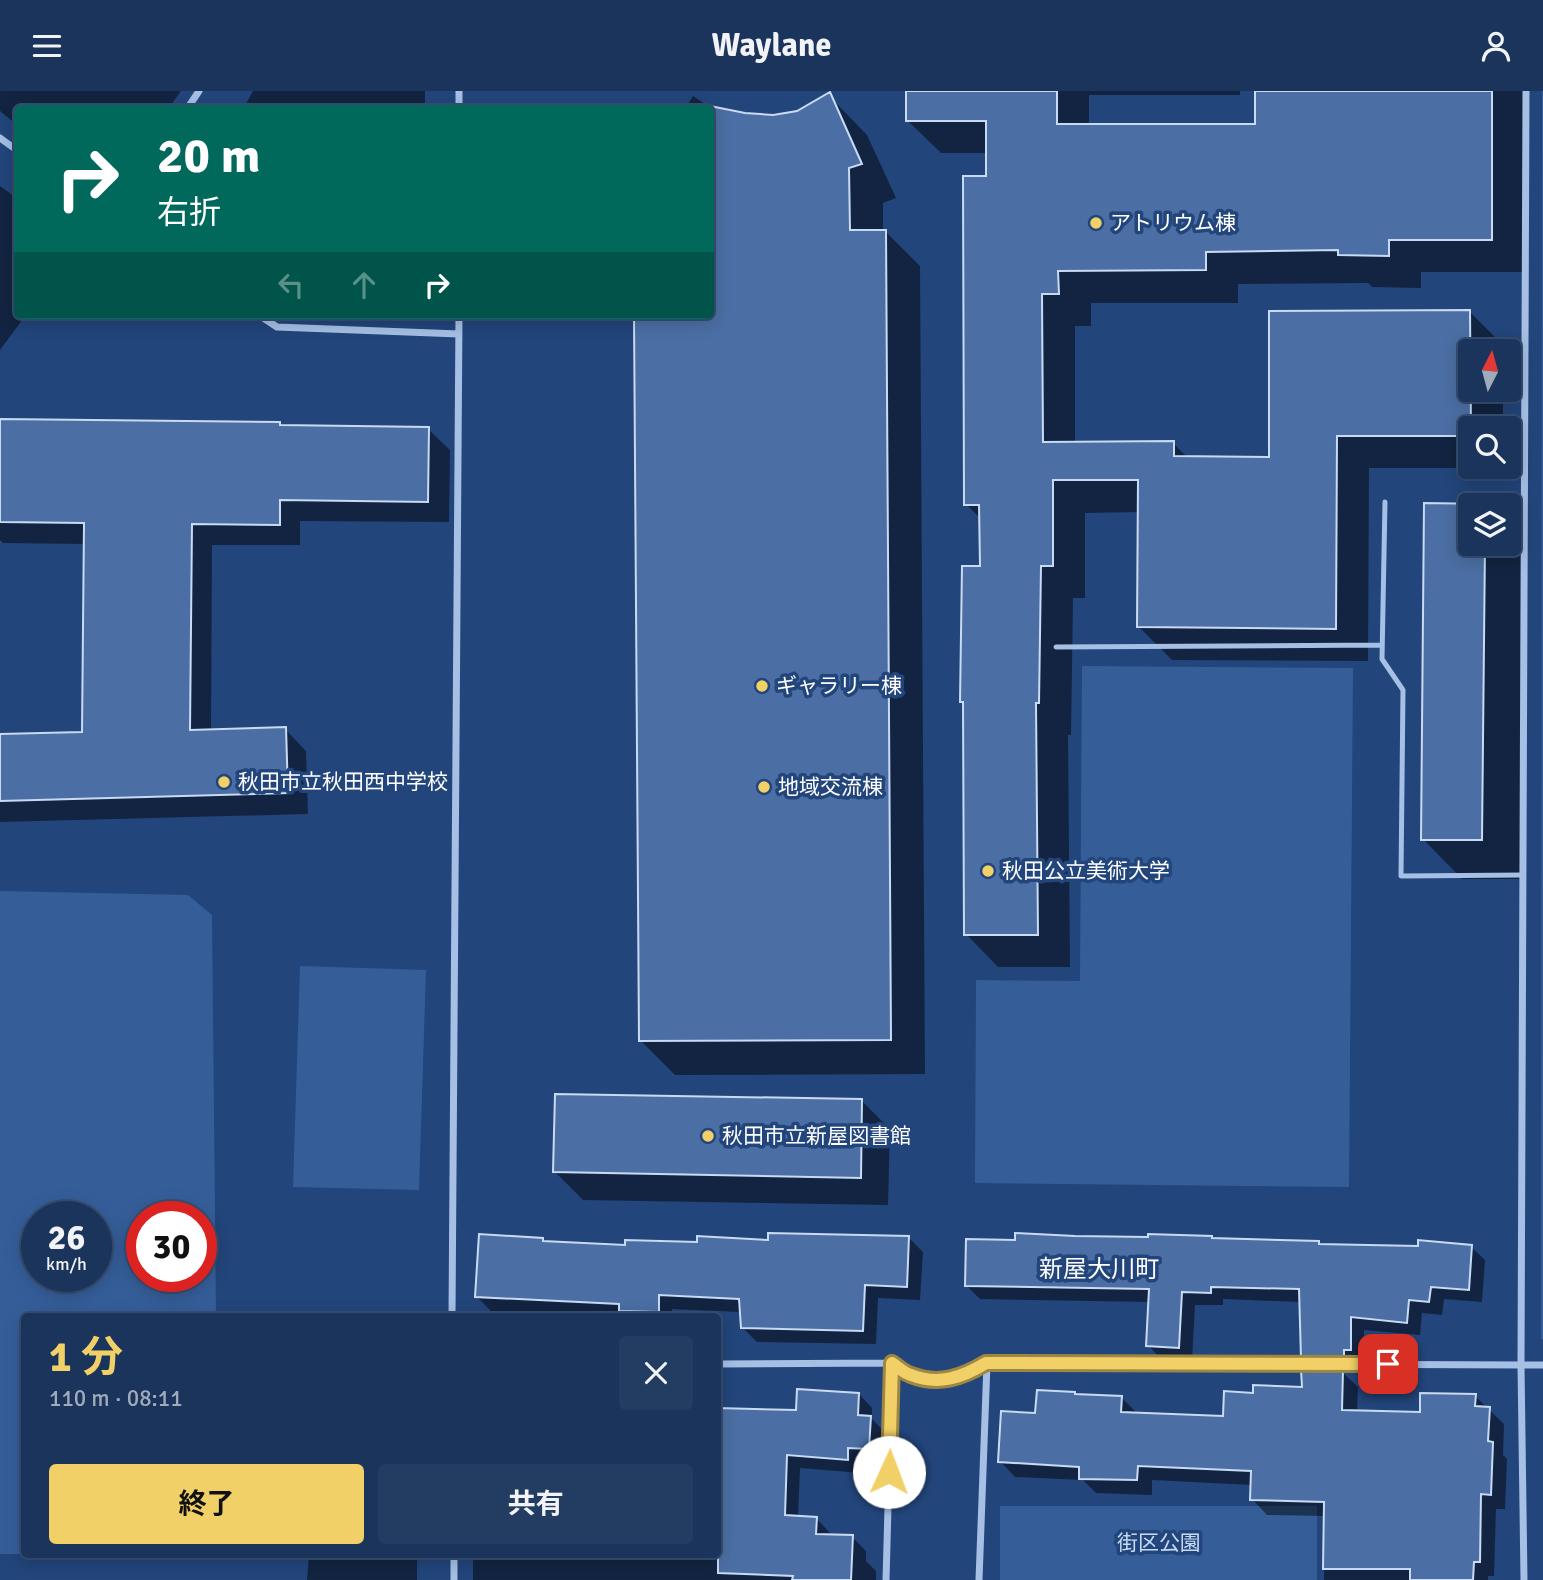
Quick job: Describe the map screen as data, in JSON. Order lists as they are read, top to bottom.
{
  "districts": ["新屋大川町"],
  "parks": ["街区公園"],
  "places": [
    "アトリウム棟",
    "ギャラリー棟",
    "秋田市立秋田西中学校",
    "地域交流棟",
    "秋田公立美術大学",
    "秋田市立新屋図書館"
  ],
  "north": "top",
  "page": {
    "header": "Waylane",
    "turn": ["20 m", "右折"],
    "speed": "26 km/h",
    "limit": "30",
    "heading": ["1 分", "110 m · 08:11"],
    "buttons": ["終了", "共有"]
  }
}
